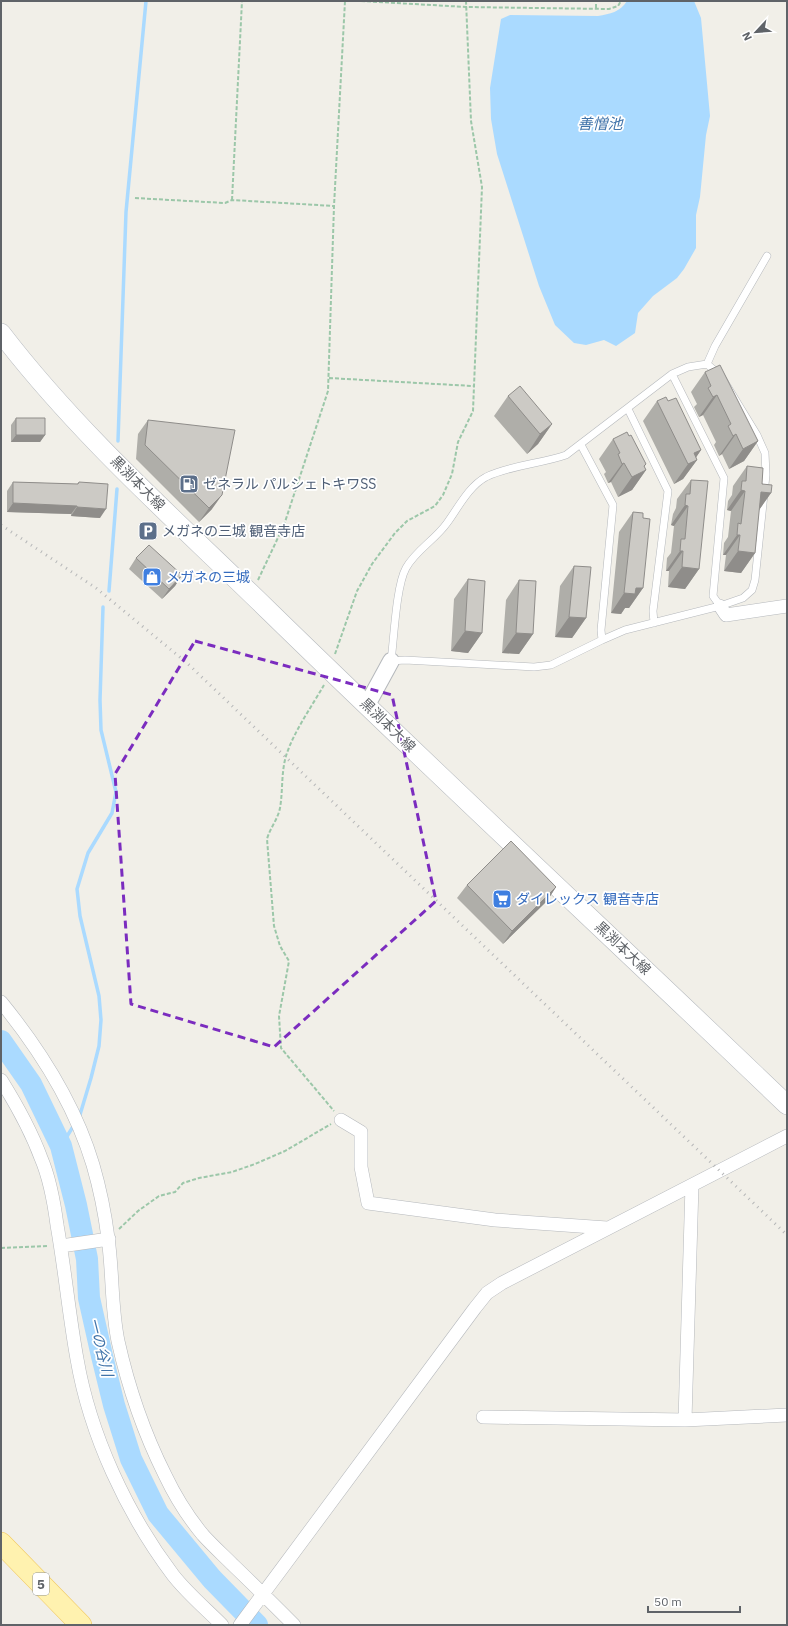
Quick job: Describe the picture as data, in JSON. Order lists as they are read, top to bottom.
{
  "streets": {
    "main road": ["黒渕本大線", "5"]
  },
  "water": ["善憎池", "一の谷川"],
  "places": {
    "fuel station": ["ゼネラル パルシェトキワSS"],
    "parking": ["メガネの三城 観音寺店"],
    "shop": ["メガネの三城"],
    "supermarket": ["ダイレックス 観音寺店"]
  },
  "scale_bar": "50 m",
  "north": "bottom left"
}
